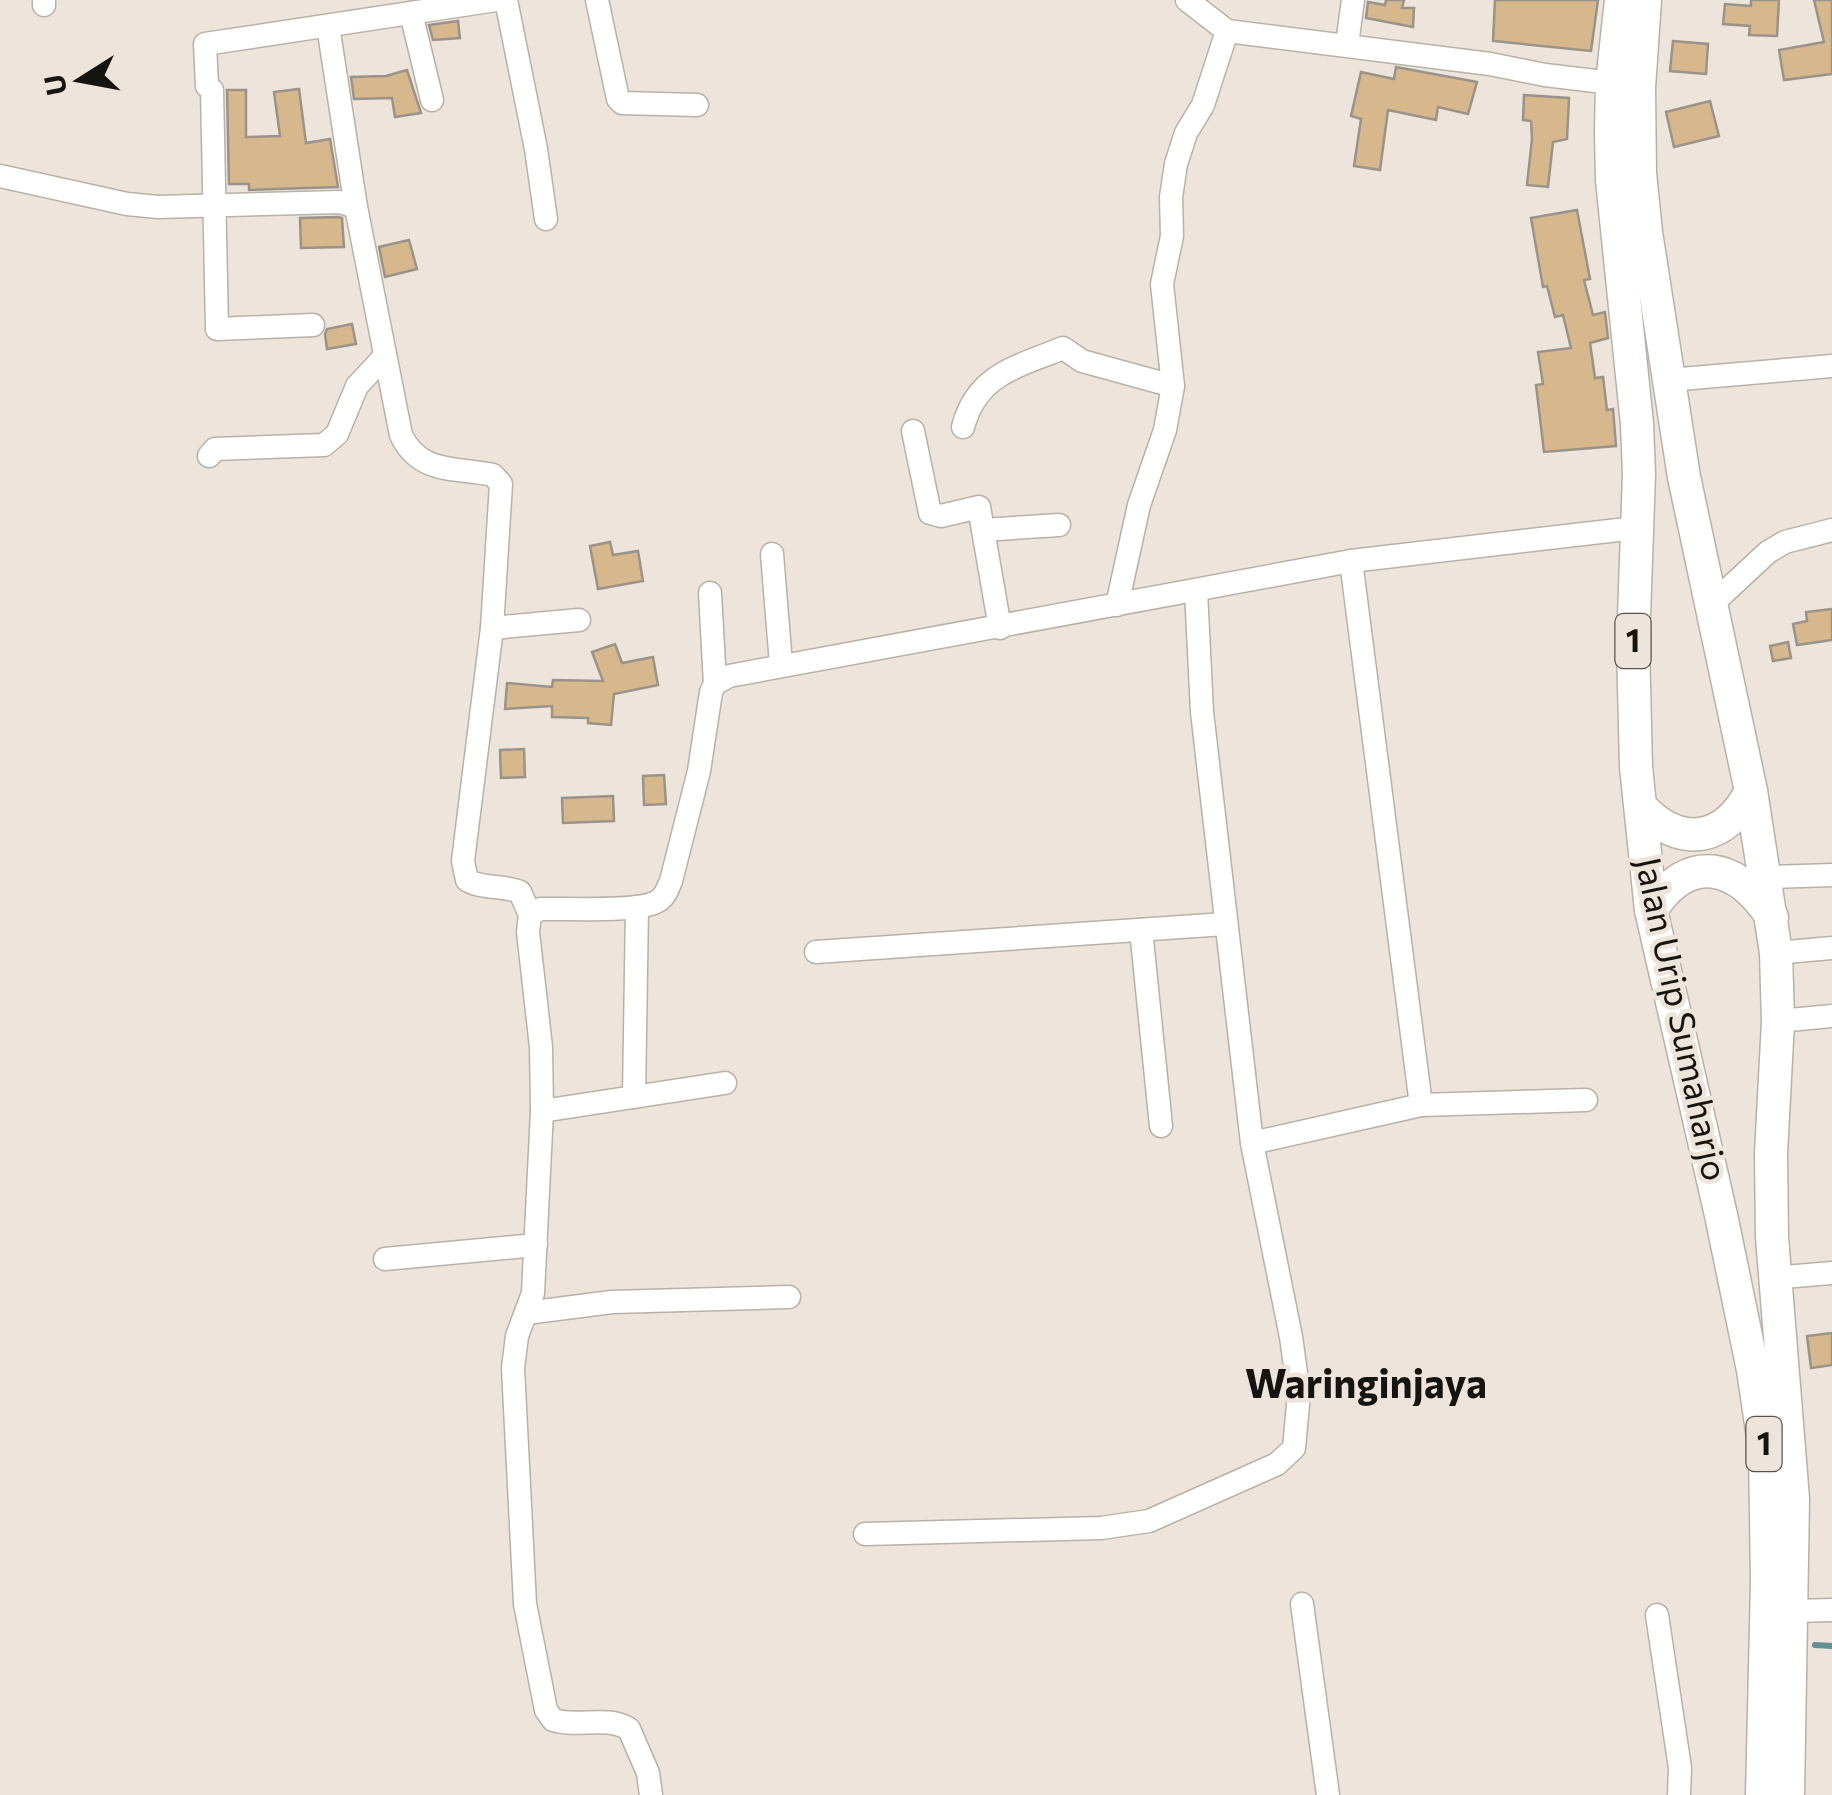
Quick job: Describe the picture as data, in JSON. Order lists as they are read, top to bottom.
{
  "streets": {
    "highway": ["1", "Jalan Urip Sumaharjo"]
  },
  "districts": ["Waringinjaya"],
  "north": "left"
}
